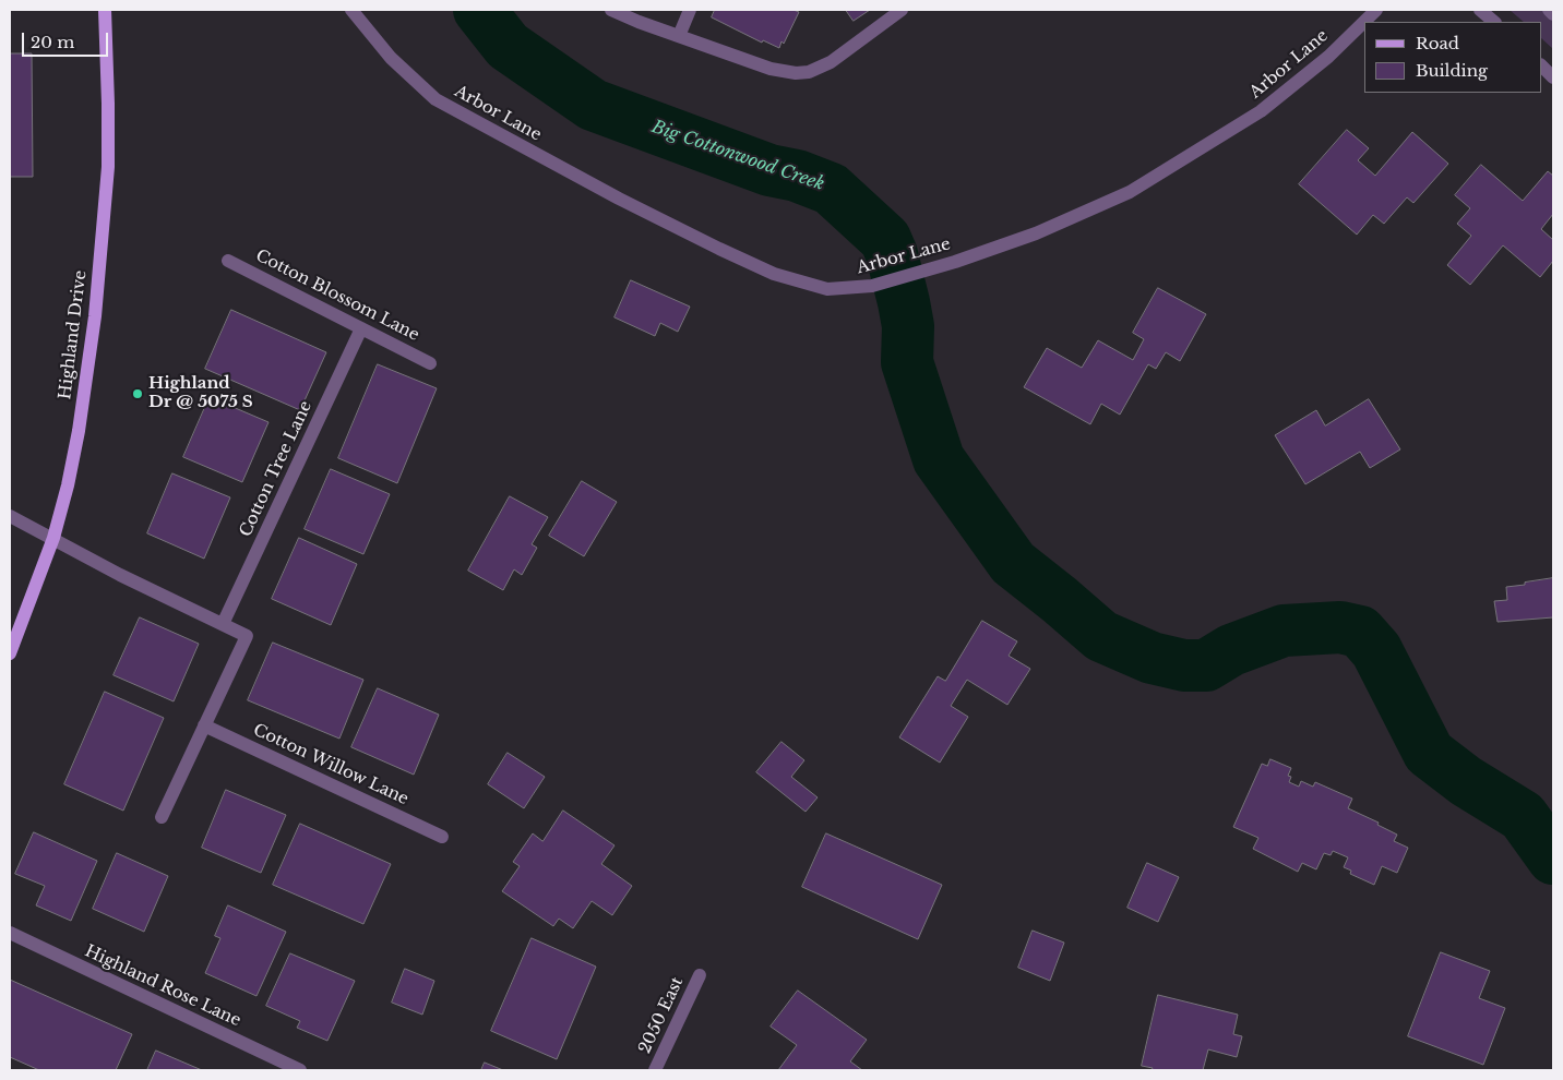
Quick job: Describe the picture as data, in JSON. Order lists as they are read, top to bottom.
{
  "streets": {
    "main road": ["Highland Drive"],
    "street": [
      "Arbor Lane",
      "Cotton Blossom Lane",
      "Cotton Tree Lane",
      "Cotton Willow Lane",
      "Highland Rose Lane",
      "2050 East"
    ]
  },
  "crossings": [
    ["Cotton Blossom Lane", "Cotton Tree Lane"]
  ],
  "water": ["Big Cottonwood Creek"],
  "places": ["Highland Dr @ 5075 S"],
  "legend": ["Road", "Building"],
  "scale_bar": "20 m"
}
